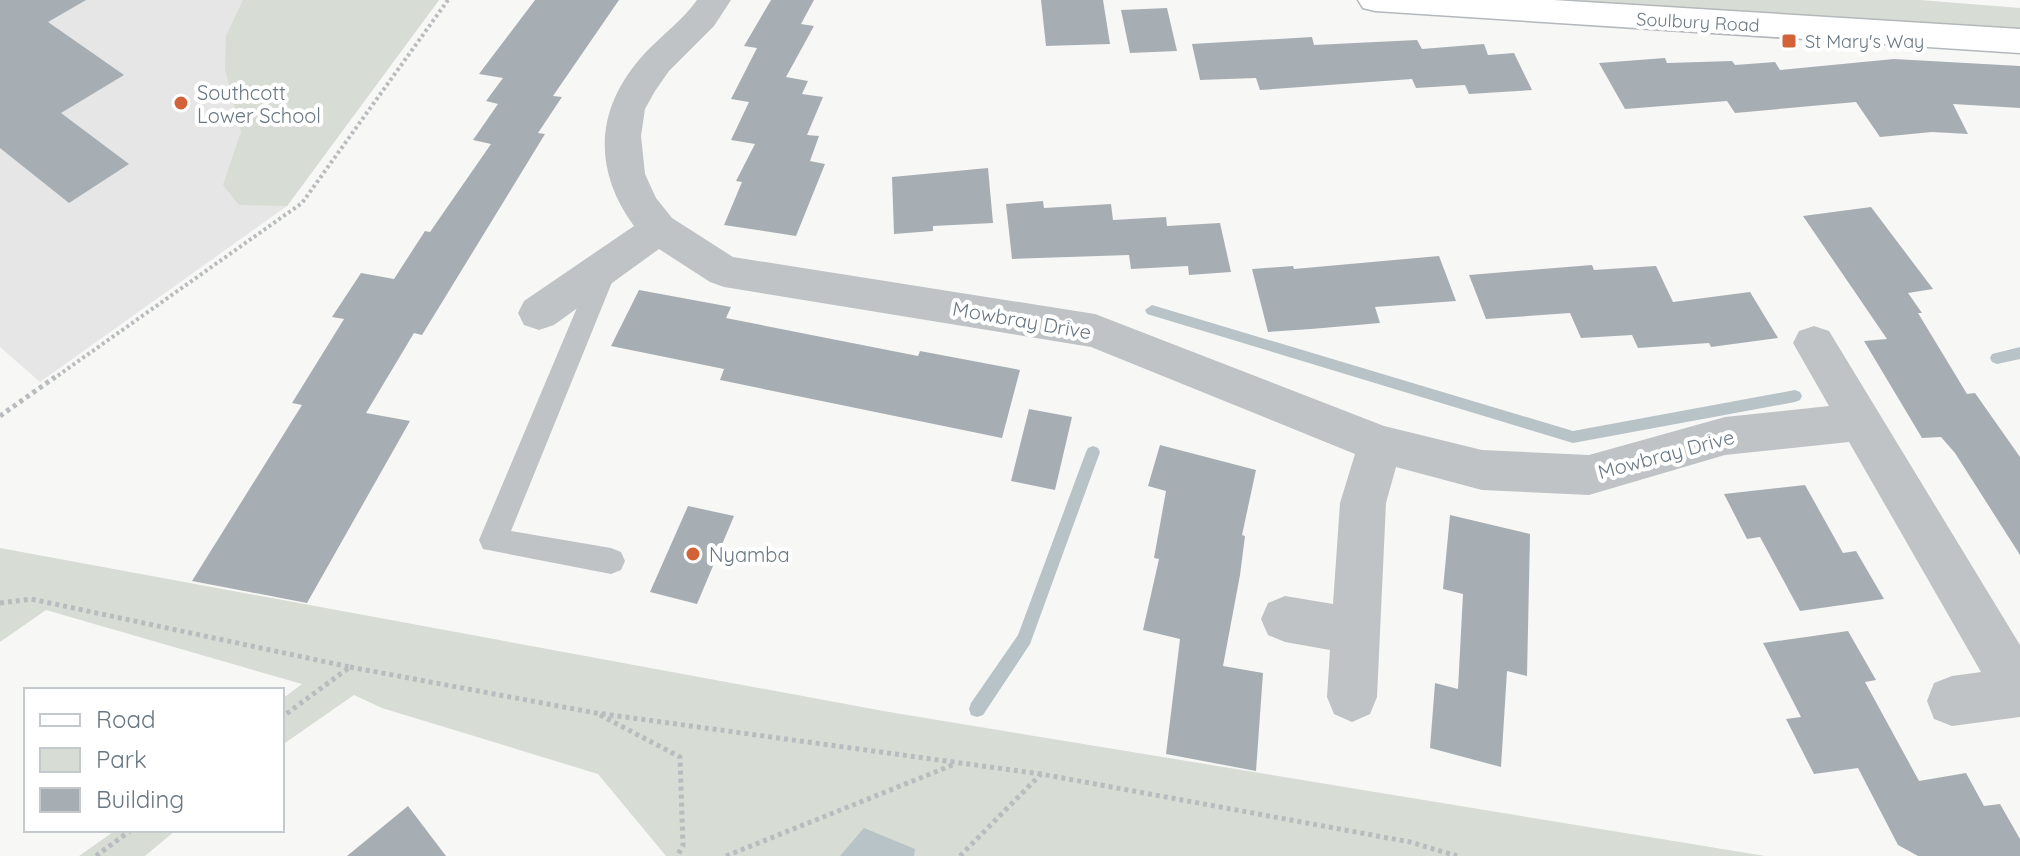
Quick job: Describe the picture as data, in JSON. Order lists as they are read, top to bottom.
{
  "streets": {
    "street": ["Soulbury Road", "Mowbray Drive"]
  },
  "places": {
    "transit": ["St Mary's Way"],
    "other": ["Southcott Lower School", "Nyamba"]
  },
  "legend": ["Road", "Park", "Building"]
}
